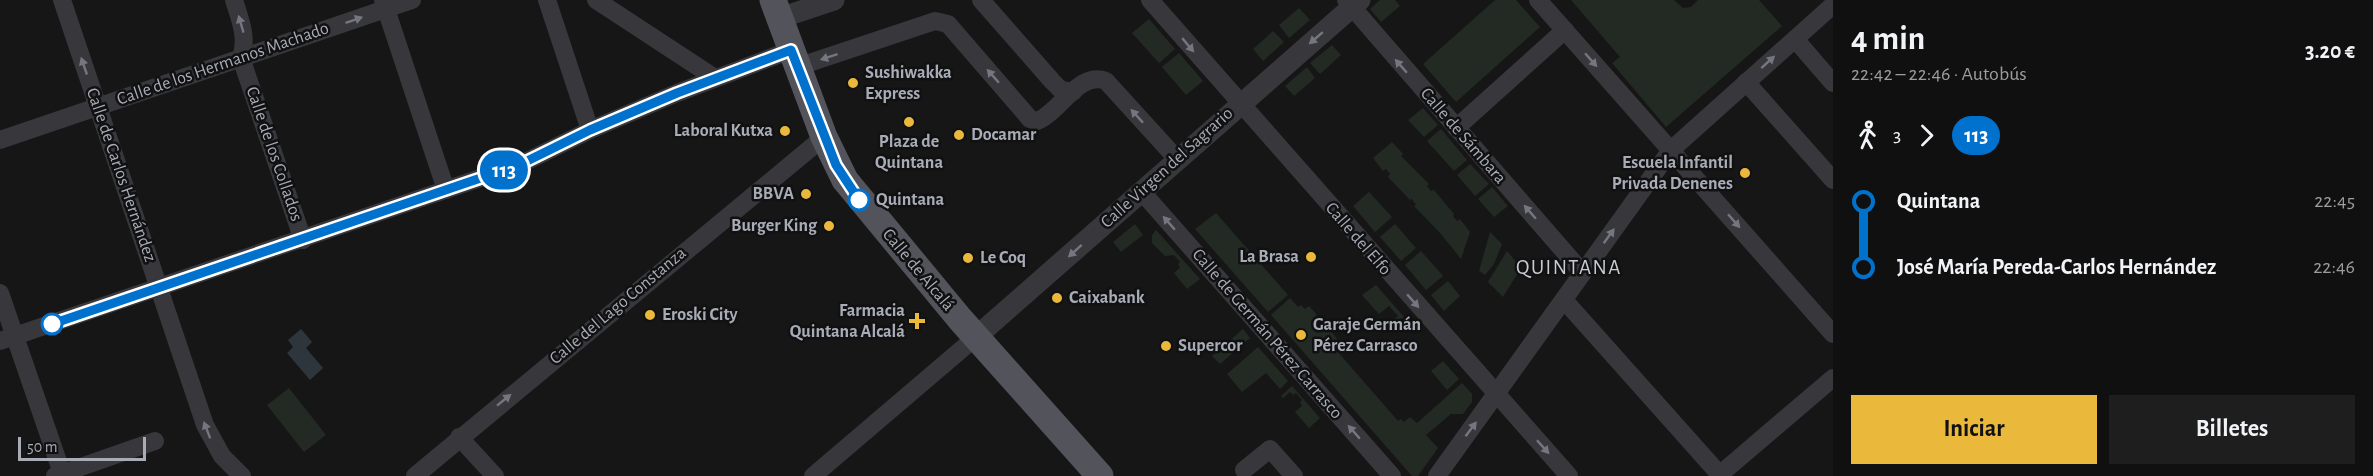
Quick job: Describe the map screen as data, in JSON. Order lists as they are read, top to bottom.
{
  "streets": {
    "main road": ["Calle de Alcalá"],
    "street": [
      "Calle de los Hermanos Machado",
      "Calle de Sámbara",
      "Calle de los Collados",
      "Calle Virgen del Sagrario",
      "Calle de Carlos Hernández",
      "Calle del Elfo",
      "Calle del Lago Constanza",
      "Calle de Germán Pérez Carrasco"
    ]
  },
  "crossings": [
    ["Calle de los Hermanos Machado", "Calle de los Collados"],
    ["Calle de los Hermanos Machado", "Calle de Carlos Hernández"],
    ["Calle de Sámbara", "Calle Virgen del Sagrario"],
    ["Calle Virgen del Sagrario", "Calle del Elfo"],
    ["Calle Virgen del Sagrario", "Calle de Alcalá"],
    ["Calle Virgen del Sagrario", "Calle de Germán Pérez Carrasco"],
    ["Calle de Alcalá", "Calle del Lago Constanza"]
  ],
  "one_way": [
    "Calle de los Hermanos Machado",
    "Calle Virgen del Sagrario",
    "Calle del Elfo",
    "Calle de Germán Pérez Carrasco"
  ],
  "districts": ["QUINTANA"],
  "places": {
    "other": [
      "Sushiwakka Express",
      "Plaza de Quintana",
      "Laboral Kutxa",
      "Docamar",
      "Escuela Infantil Privada Denenes",
      "BBVA",
      "Quintana",
      "Burger King",
      "La Brasa",
      "Le Coq",
      "Caixabank",
      "Eroski City",
      "Garaje Germán Pérez Carrasco",
      "Supercor"
    ],
    "health": ["Farmacia Quintana Alcalá"]
  },
  "lines": ["bus line 113"],
  "scale_bar": "50 m",
  "page": {
    "on_map": "113",
    "heading": ["4 min", "22:42 – 22:46 · Autobús", "3.20 €"],
    "legs": ["3", "113"],
    "list": [
      {
        "name": "Quintana",
        "value": "22:45"
      },
      {
        "name": "José María Pereda-Carlos Hernández",
        "value": "22:46"
      }
    ],
    "buttons": ["Iniciar", "Billetes"],
    "scale": "50 m"
  }
}
